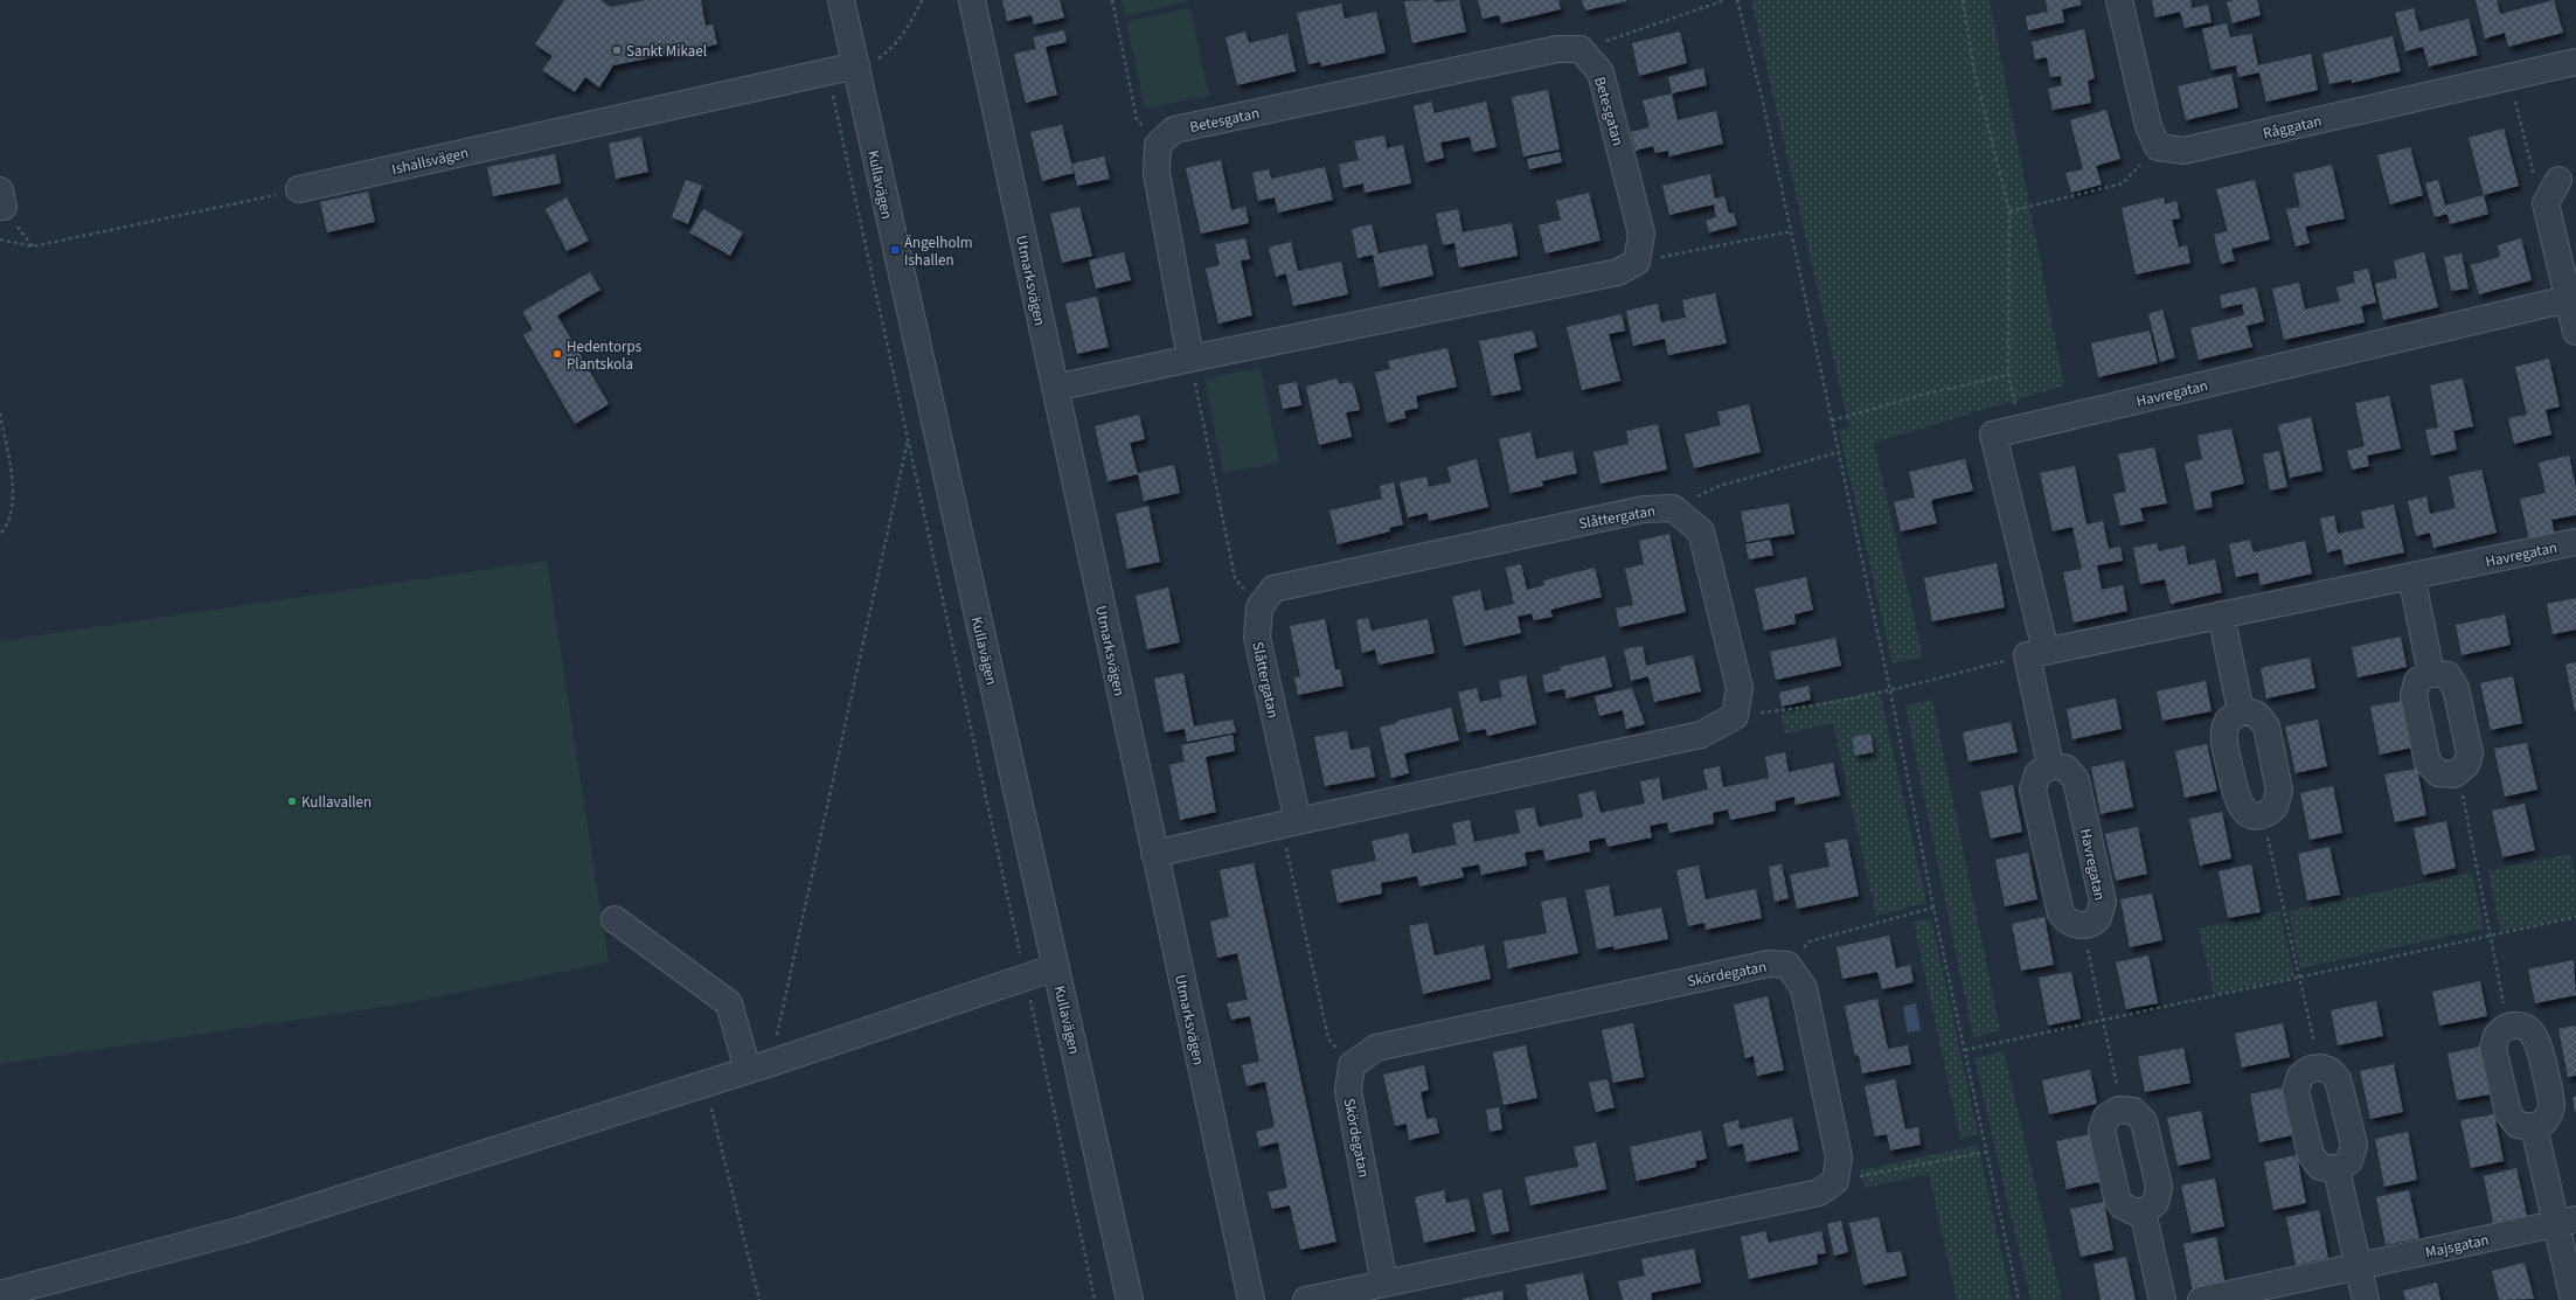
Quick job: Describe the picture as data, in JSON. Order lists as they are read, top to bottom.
{
  "streets": {
    "street": [
      "Betesgatan",
      "Råggatan",
      "Ishallsvägen",
      "Kullavägen",
      "Utmarksvägen",
      "Havregatan",
      "Slåttergatan",
      "Skördegatan",
      "Majsgatan"
    ]
  },
  "crossings": [
    ["Ishallsvägen", "Kullavägen"]
  ],
  "places": {
    "other": ["Sankt Mikael", "Hedentorps Plantskola", "Kullavallen"],
    "transit": ["Ängelholm Ishallen"]
  }
}
